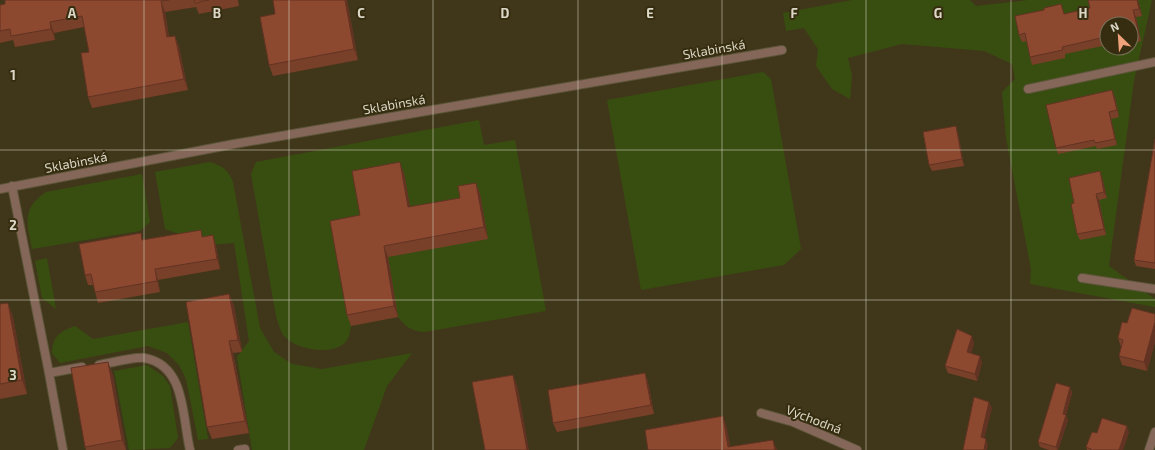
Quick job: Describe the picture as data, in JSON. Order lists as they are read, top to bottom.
{
  "streets": {
    "street": ["Sklabinská", "Východná"]
  },
  "north": "top left",
  "grid": {
    "columns": [
      "A",
      "B",
      "C",
      "D",
      "E",
      "F",
      "G",
      "H"
    ],
    "rows": ["1", "2", "3"]
  }
}
